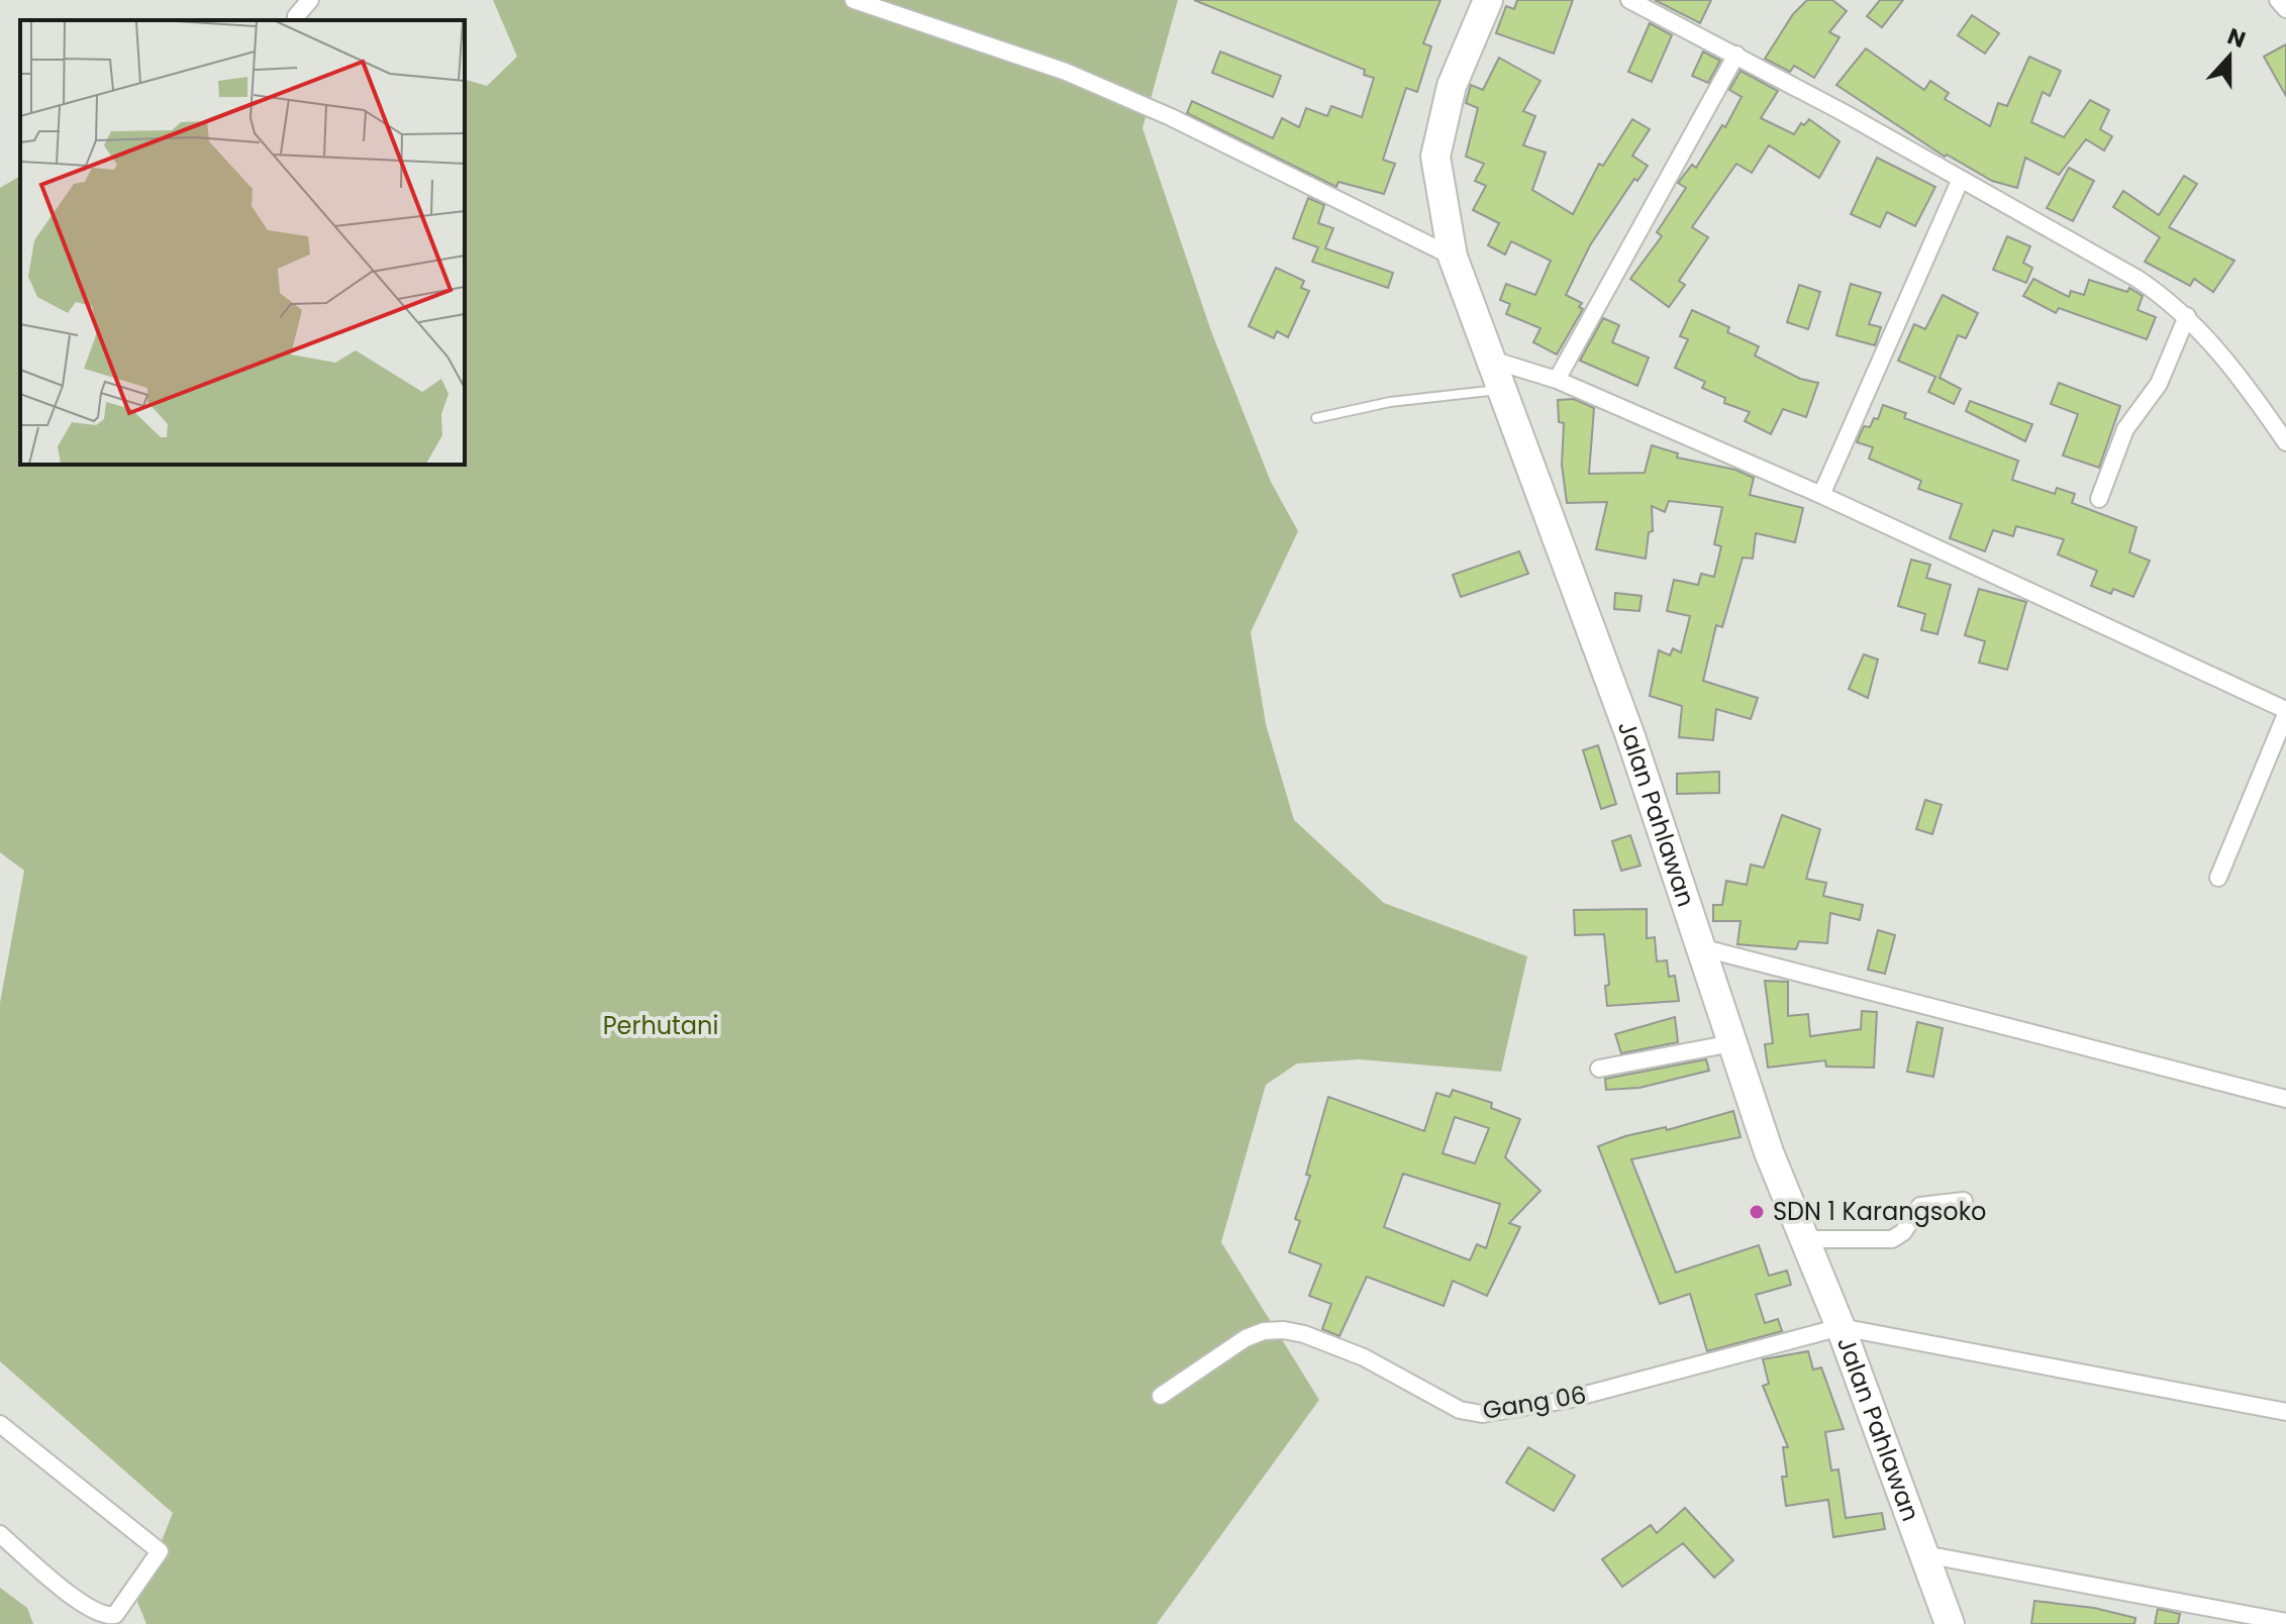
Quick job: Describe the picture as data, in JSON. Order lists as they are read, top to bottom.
{
  "streets": {
    "highway": ["Jalan Pahlawan"],
    "street": ["Gang 06"]
  },
  "crossings": [
    ["Jalan Pahlawan", "Gang 06"]
  ],
  "parks": ["Perhutani"],
  "places": ["SDN 1 Karangsoko"],
  "north": "top"
}
